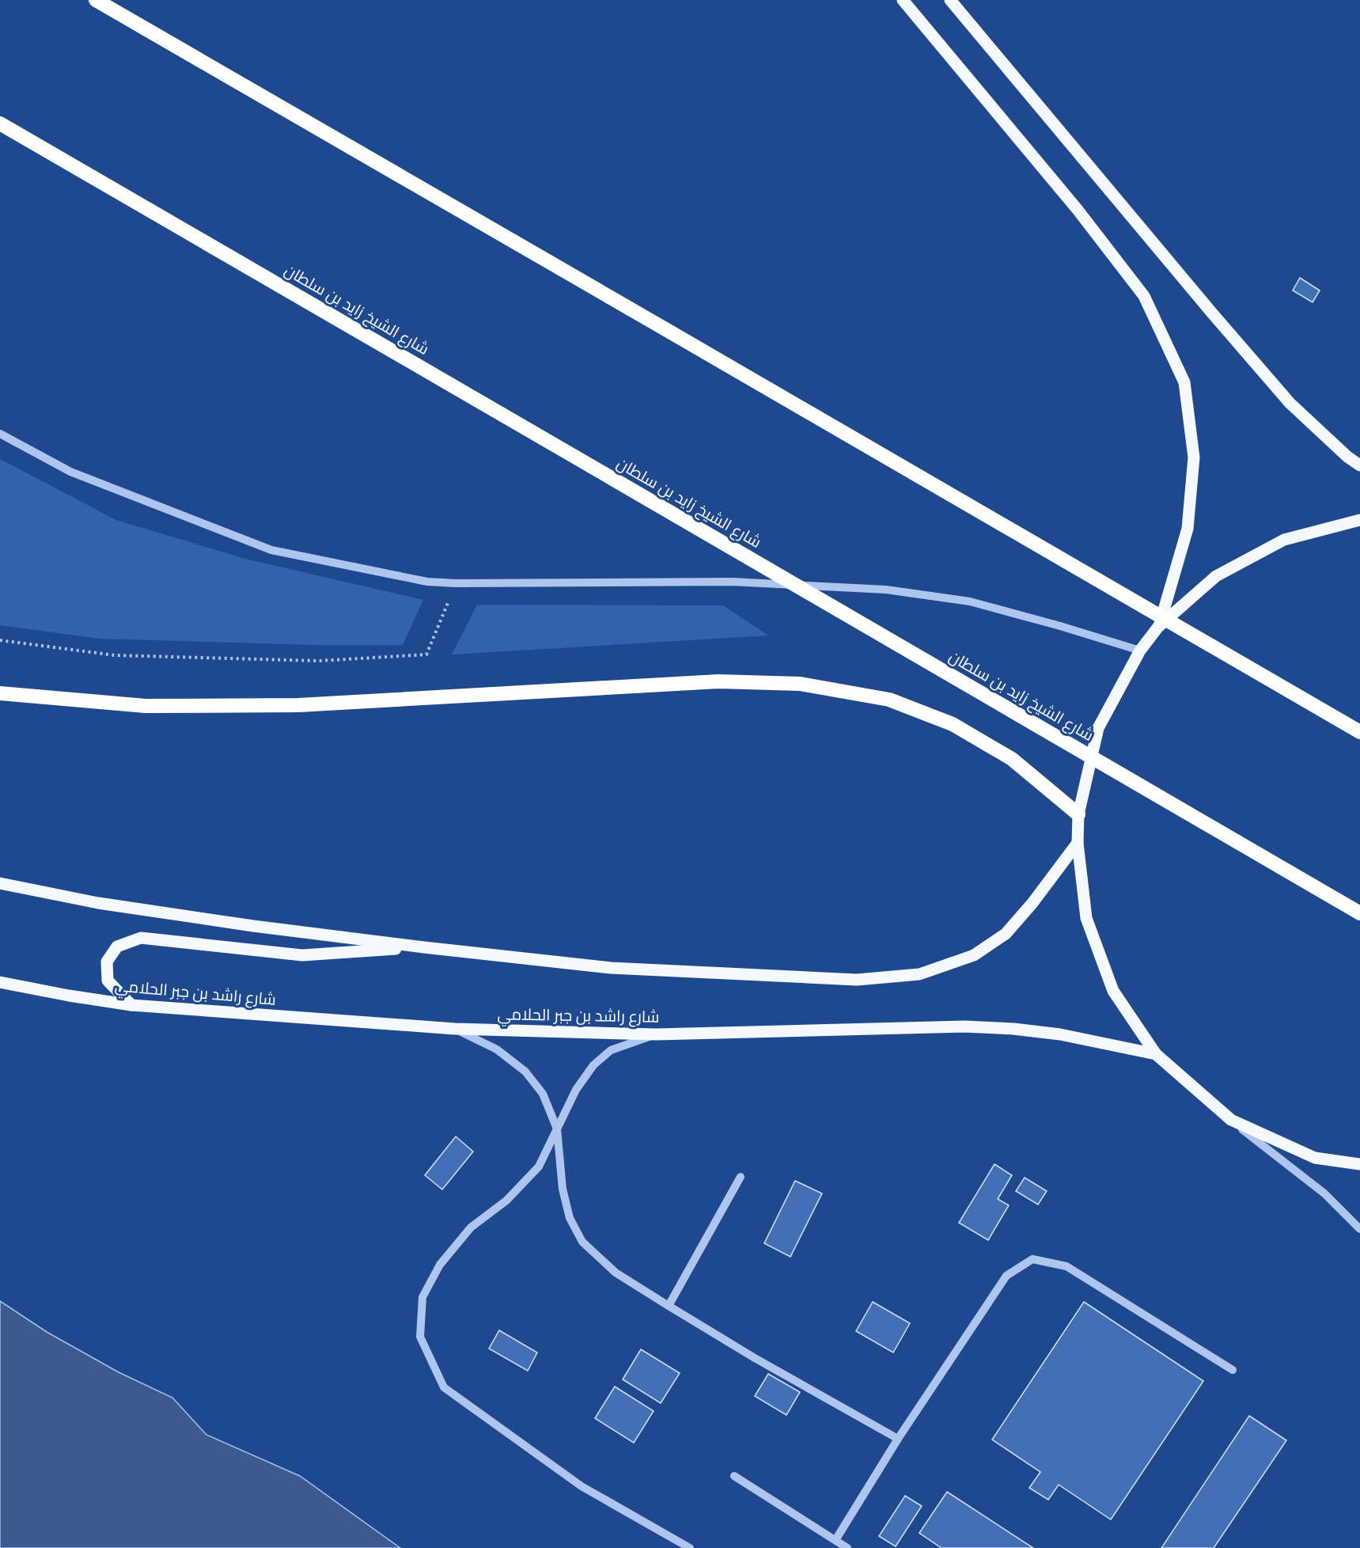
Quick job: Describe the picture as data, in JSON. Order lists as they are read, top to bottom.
{
  "streets": {
    "highway": ["شارع الشيخ زايد بن سلطان"],
    "main road": ["شارع راشد بن جبر الحلامي"]
  }
}
